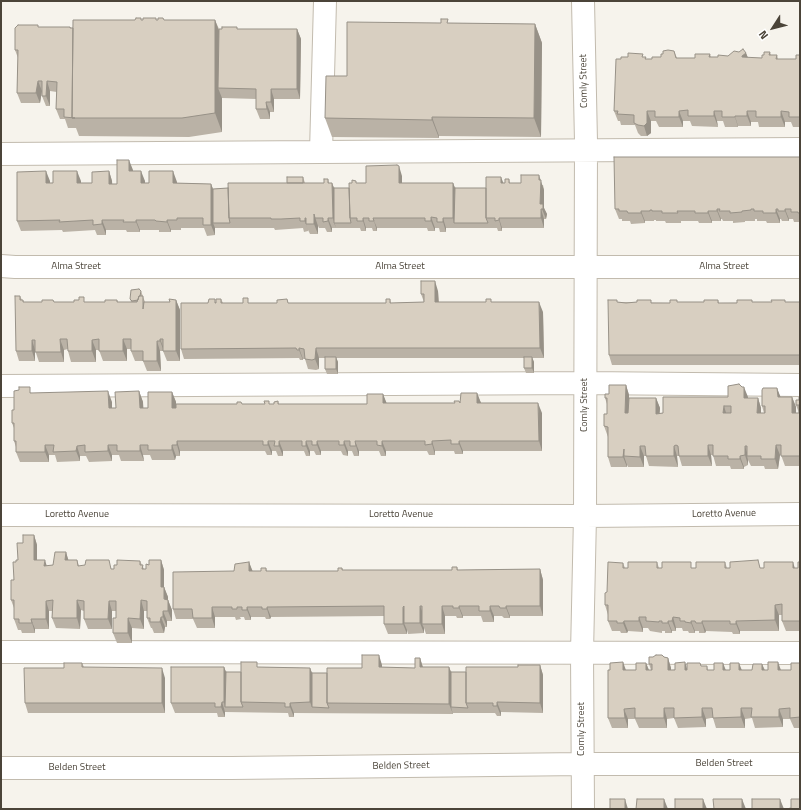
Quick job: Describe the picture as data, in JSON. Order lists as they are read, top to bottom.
{
  "streets": {
    "street": [
      "Comly Street",
      "Alma Street",
      "Loretto Avenue",
      "Belden Street"
    ]
  },
  "crossings": [
    ["Comly Street", "Alma Street"],
    ["Comly Street", "Loretto Avenue"],
    ["Comly Street", "Belden Street"]
  ],
  "north": "bottom left"
}
